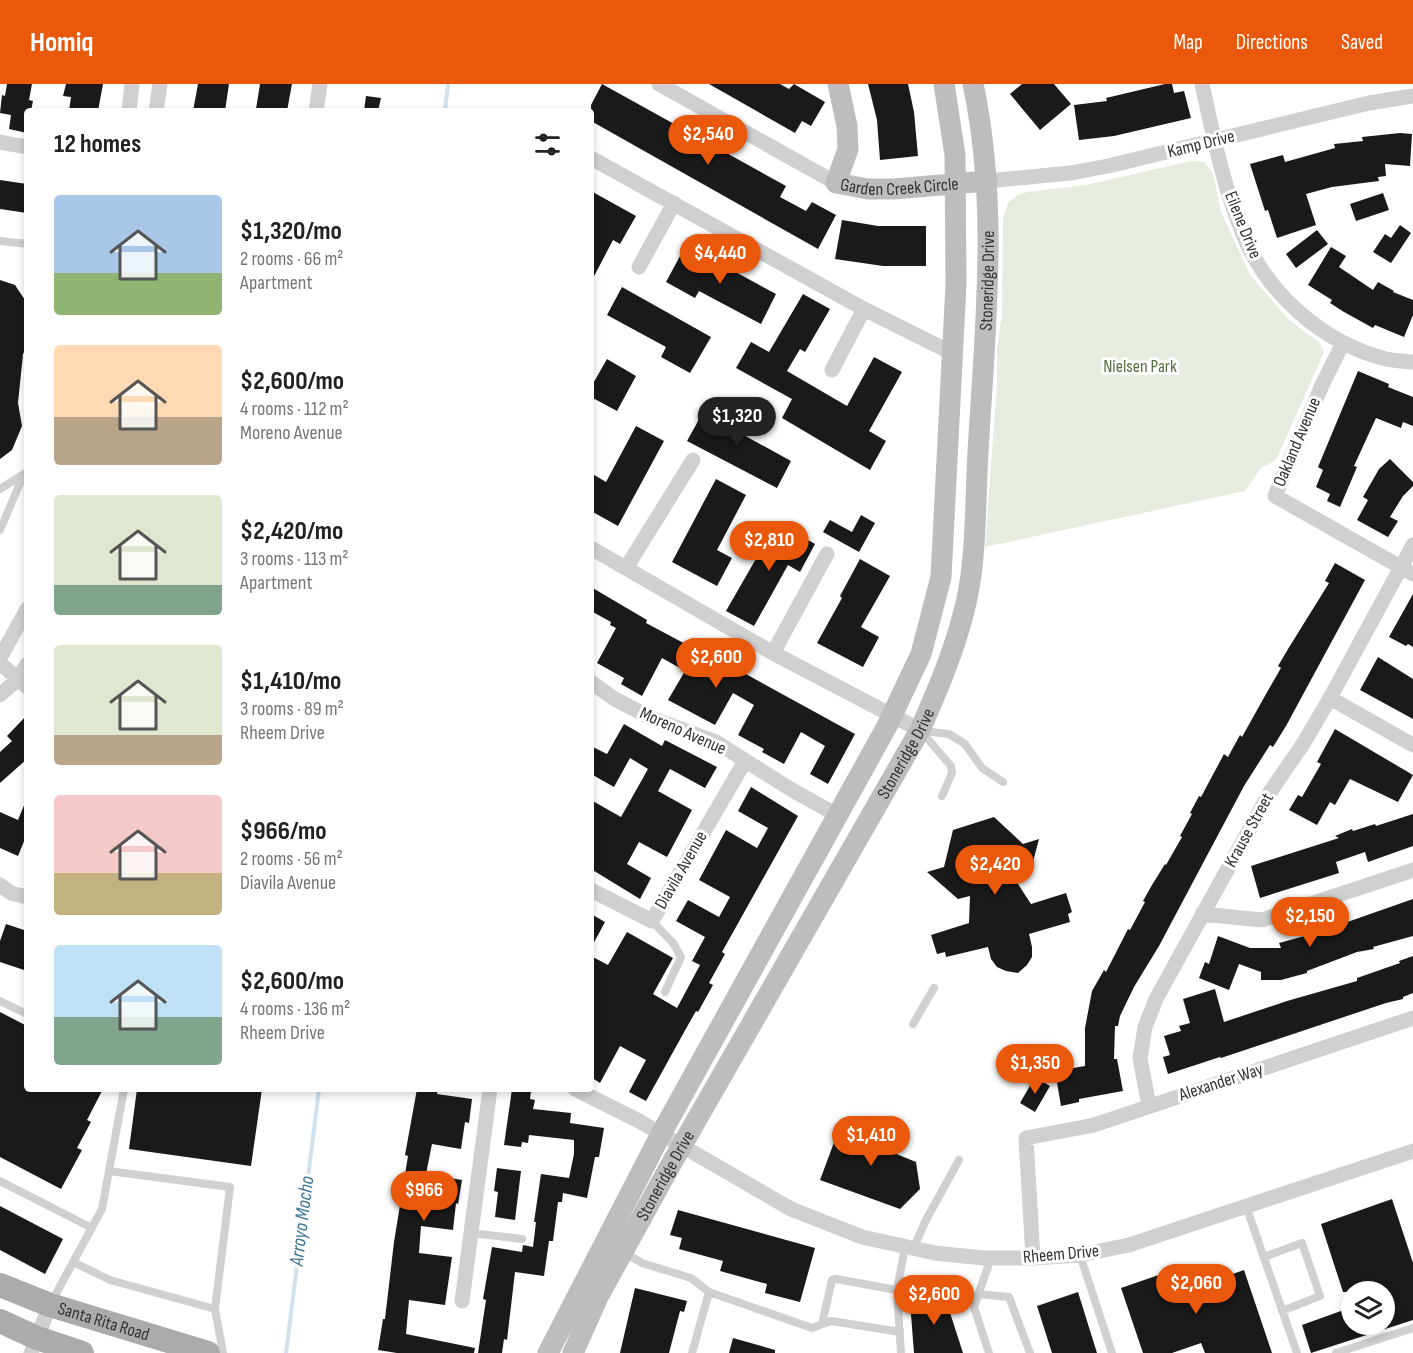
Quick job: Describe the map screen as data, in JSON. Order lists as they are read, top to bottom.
{
  "streets": {
    "main road": ["Garden Creek Circle", "Stoneridge Drive", "Santa Rita Road"],
    "street": [
      "Kamp Drive",
      "Eilene Drive",
      "Oakland Avenue",
      "Moreno Avenue",
      "Krause Street",
      "Diavila Avenue",
      "Alexander Way",
      "Rheem Drive"
    ]
  },
  "crossings": [
    ["Kamp Drive", "Garden Creek Circle"],
    ["Kamp Drive", "Eilene Drive"],
    ["Kamp Drive", "Stoneridge Drive"],
    ["Garden Creek Circle", "Stoneridge Drive"],
    ["Eilene Drive", "Oakland Avenue"],
    ["Stoneridge Drive", "Moreno Avenue"],
    ["Stoneridge Drive", "Rheem Drive"],
    ["Oakland Avenue", "Krause Street"],
    ["Moreno Avenue", "Diavila Avenue"],
    ["Krause Street", "Alexander Way"],
    ["Alexander Way", "Rheem Drive"]
  ],
  "water": ["Arroyo Mocho"],
  "parks": ["Nielsen Park"],
  "page": {
    "header": "Homiq",
    "nav": ["Map", "Directions", "Saved"],
    "heading": "12 homes",
    "price": [
      "$2,540",
      "$4,440",
      "$1,320",
      "$2,810",
      "$2,600",
      "$2,420",
      "$2,150",
      "$1,350",
      "$1,410",
      "$966",
      "$2,060",
      "$2,600"
    ],
    "list": [
      {
        "name": "$1,320/mo",
        "note": "2 rooms · 66 m² · Apartment"
      },
      {
        "name": "$2,600/mo",
        "note": "4 rooms · 112 m² · Moreno Avenue"
      },
      {
        "name": "$2,420/mo",
        "note": "3 rooms · 113 m² · Apartment"
      },
      {
        "name": "$1,410/mo",
        "note": "3 rooms · 89 m² · Rheem Drive"
      },
      {
        "name": "$966/mo",
        "note": "2 rooms · 56 m² · Diavila Avenue"
      },
      {
        "name": "$2,600/mo",
        "note": "4 rooms · 136 m² · Rheem Drive"
      }
    ]
  }
}
